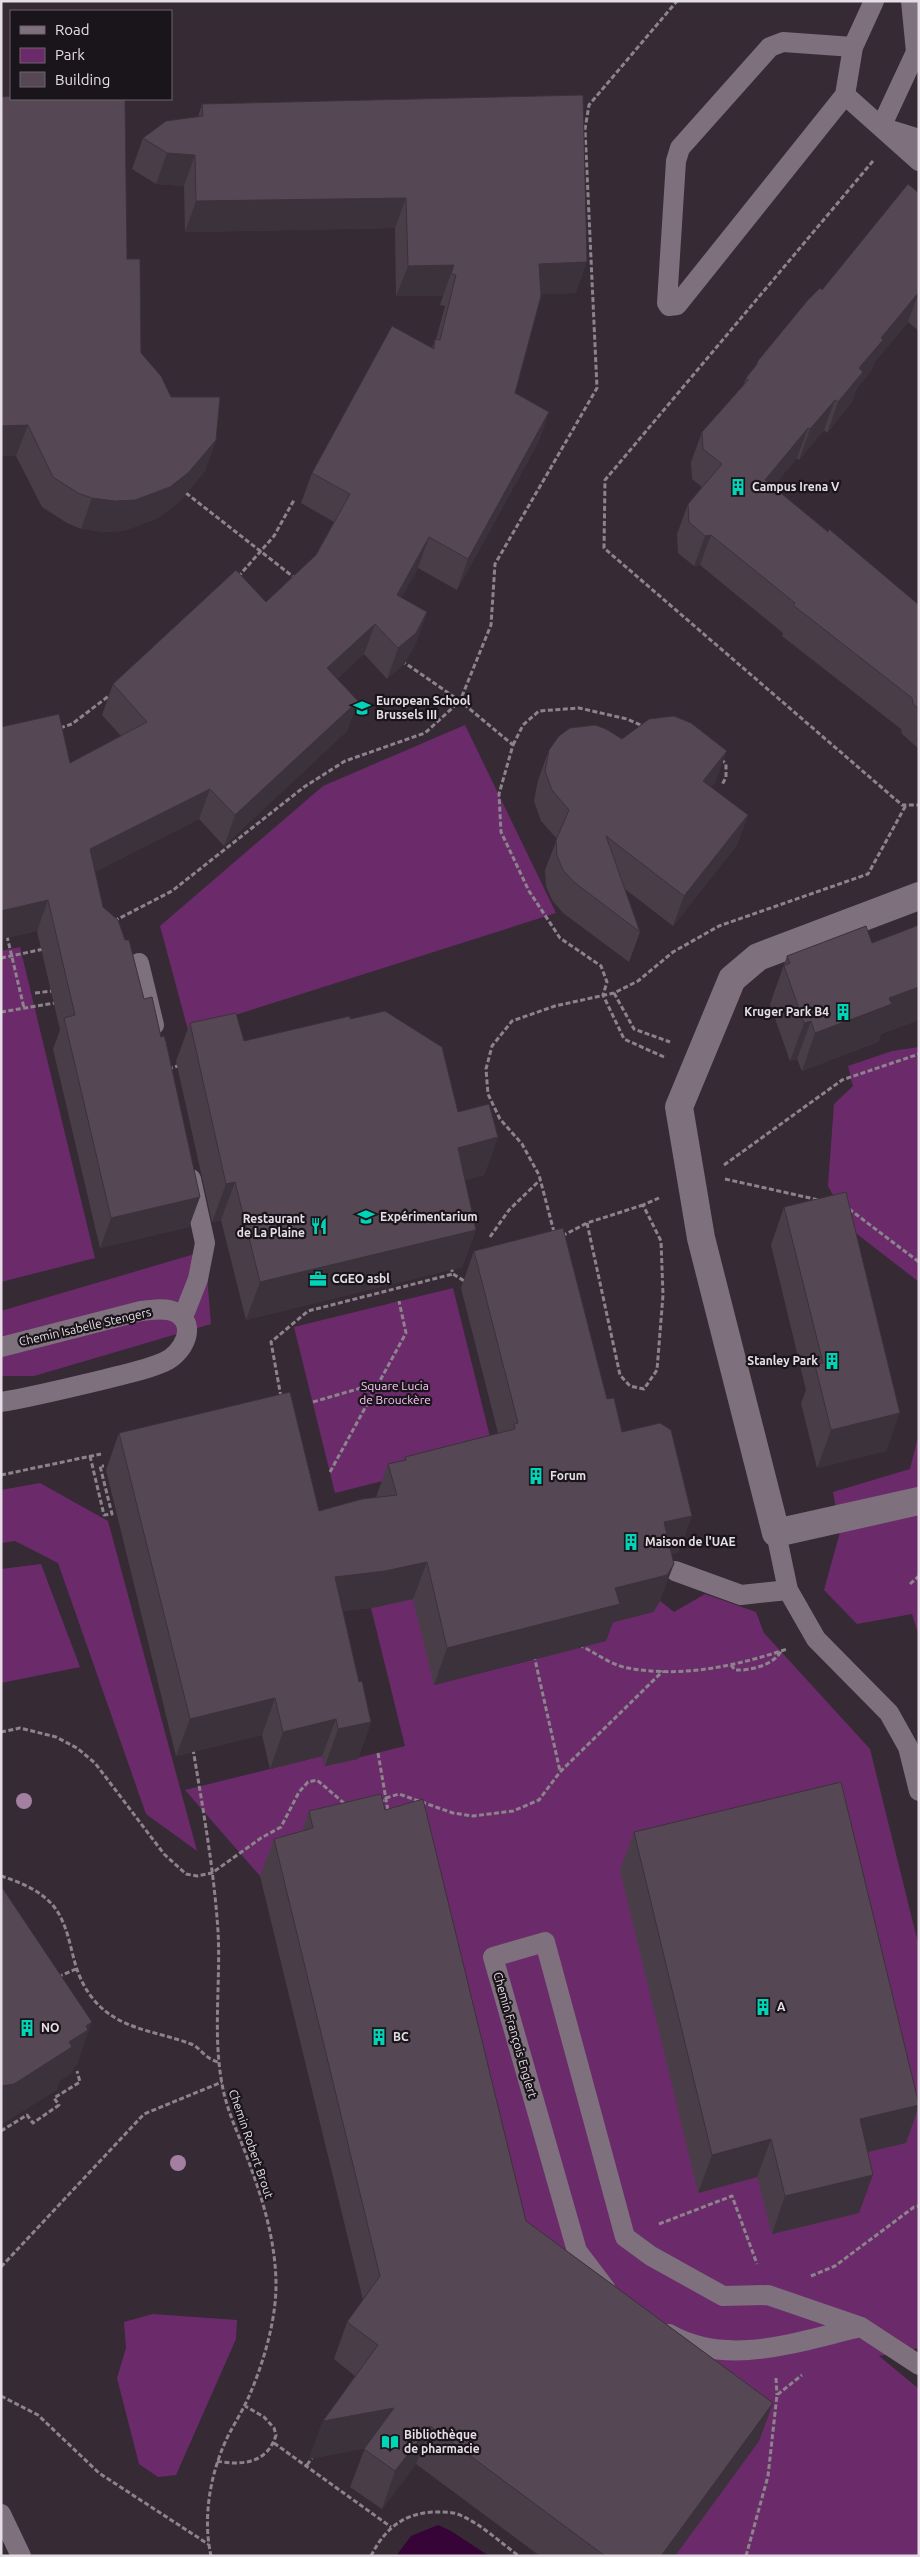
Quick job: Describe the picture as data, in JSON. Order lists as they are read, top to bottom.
{
  "streets": {
    "lane": ["Chemin Isabelle Stengers", "Chemin François Englert"],
    "path": ["Chemin Robert Brout"]
  },
  "parks": ["Square Lucia de Brouckère"],
  "places": {
    "building": [
      "Campus Irena V",
      "Kruger Park B4",
      "Stanley Park",
      "Forum",
      "Maison de l'UAE",
      "A",
      "NO",
      "BC"
    ],
    "school or university": ["European School Brussels III", "Expérimentarium"],
    "restaurant": ["Restaurant de La Plaine"],
    "office": ["CGEO asbl"],
    "library": ["Bibliothèque de pharmacie"]
  },
  "legend": ["Road", "Park", "Building"]
}
